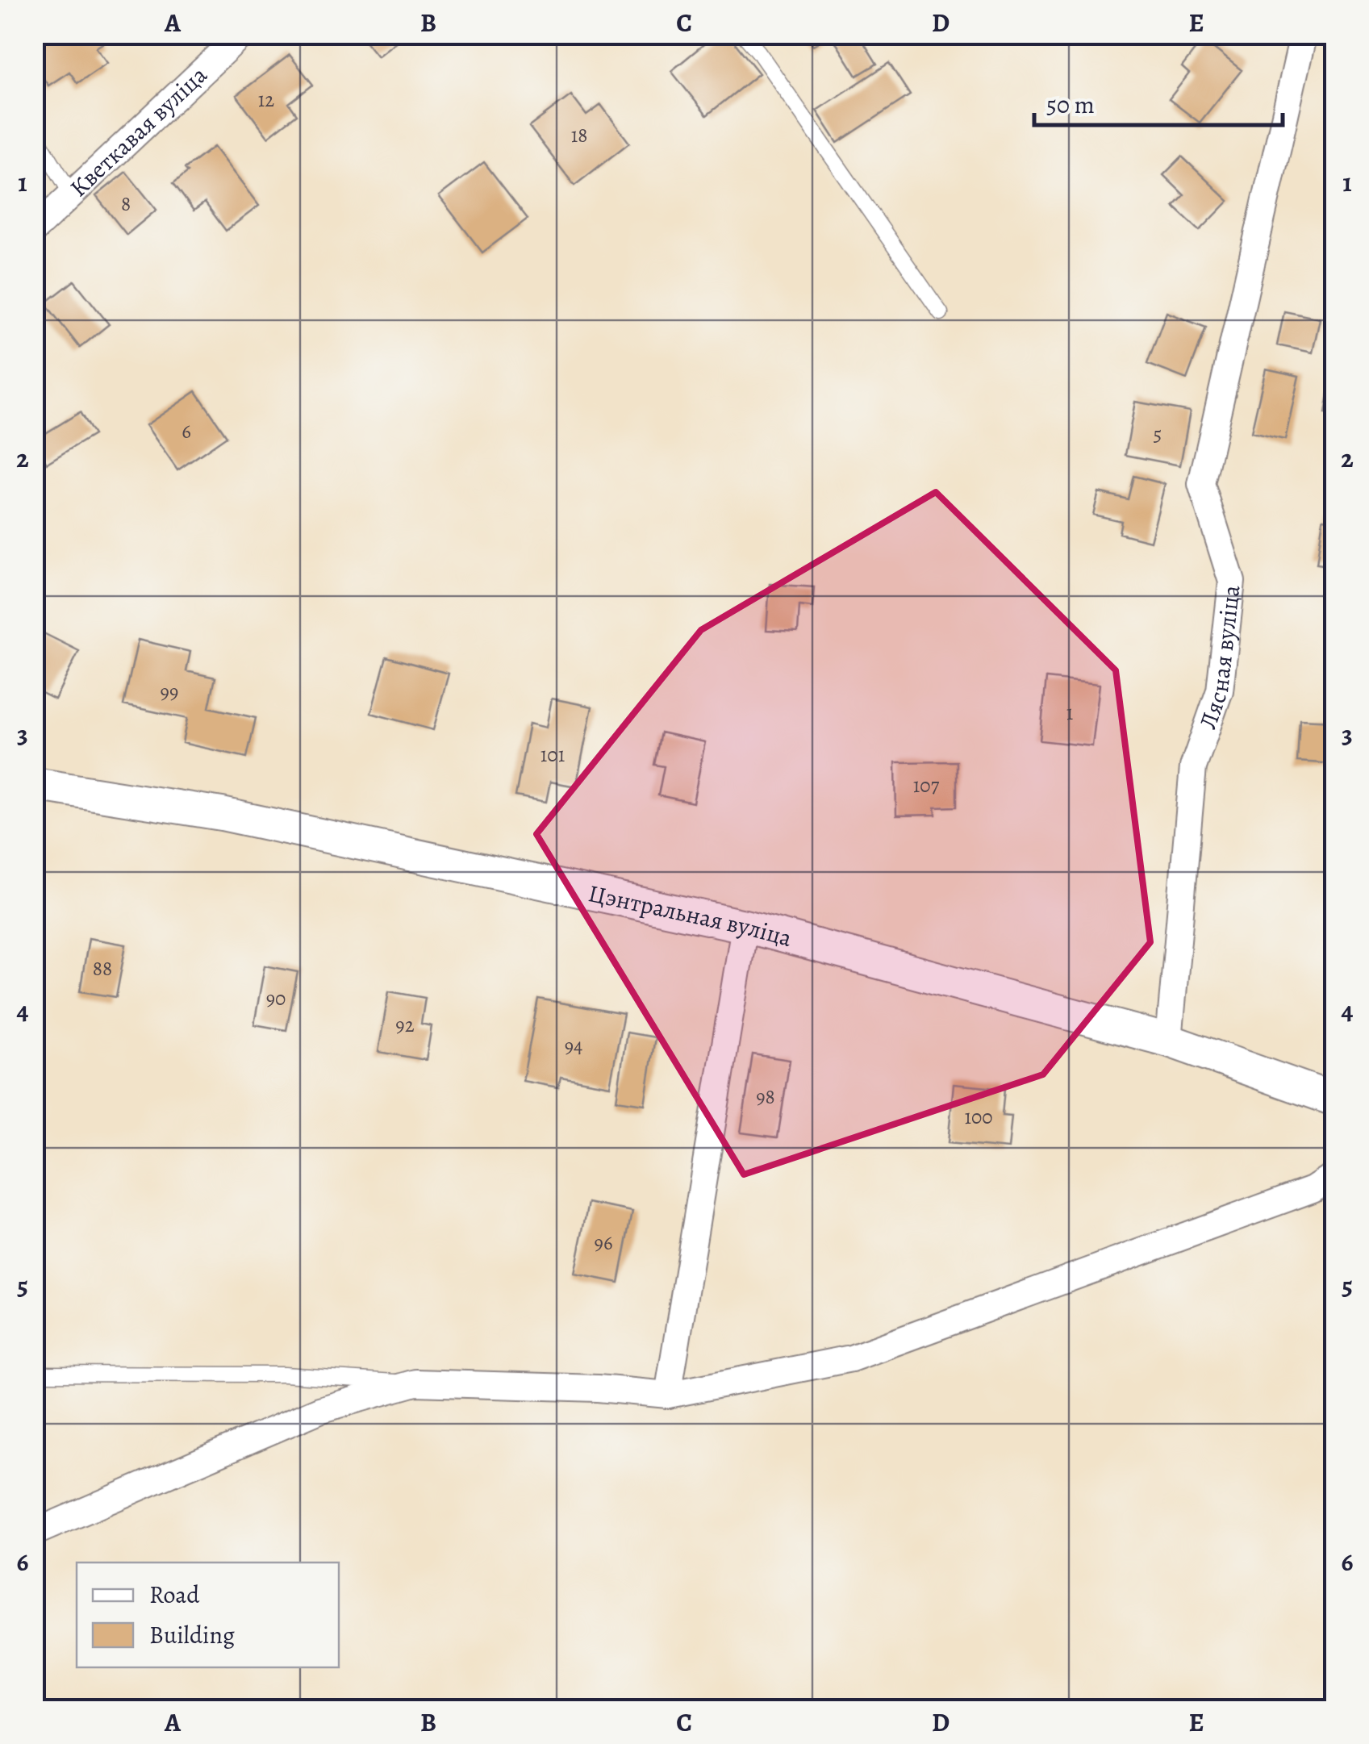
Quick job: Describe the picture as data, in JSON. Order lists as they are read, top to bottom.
{
  "streets": {
    "street": ["Кветкавая вуліца", "Лясная вуліца", "Цэнтральная вуліца"]
  },
  "crossings": [
    ["Лясная вуліца", "Цэнтральная вуліца"]
  ],
  "house_numbers": [
    "12",
    "18",
    "8",
    "6",
    "5",
    "99",
    "1",
    "101",
    "107",
    "88",
    "90",
    "92",
    "94",
    "98",
    "100",
    "96"
  ],
  "legend": ["Road", "Building"],
  "scale_bar": "50 m",
  "grid": {
    "columns": [
      "A",
      "B",
      "C",
      "D",
      "E"
    ],
    "rows": [
      "1",
      "2",
      "3",
      "4",
      "5",
      "6"
    ]
  }
}
